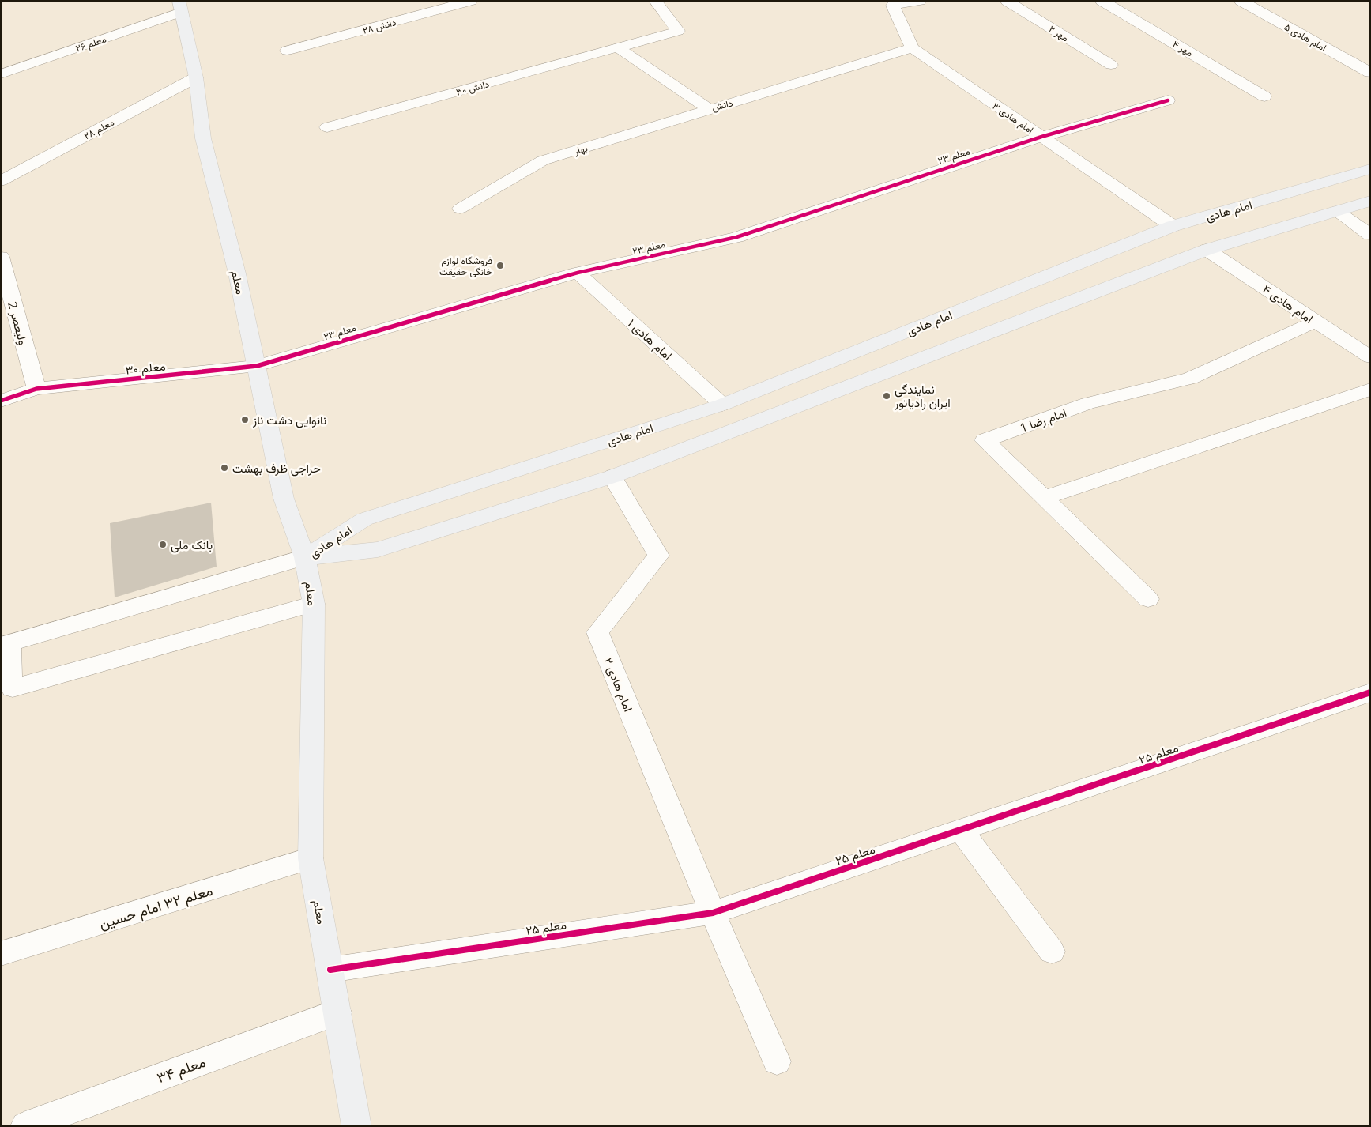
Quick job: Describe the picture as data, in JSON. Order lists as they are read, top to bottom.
{
  "streets": {
    "main road": ["امام هادی", "معلم"],
    "street": [
      "دانش ۲۸",
      "مهر ۲",
      "امام هادی ۵",
      "معلم ۲۶",
      "مهر ۴",
      "دانش ۳۰",
      "دانش",
      "امام هادی ٣",
      "معلم ۲۸",
      "بهار",
      "معلم ۲۳",
      "امام هادی ۴",
      "ولیعصر 2",
      "امام هادی ١",
      "معلم ۳۰",
      "امام رضا 1",
      "امام هادی ٢",
      "معلم ۲۵",
      "معلم ۳۲ امام حسین",
      "معلم ۳۴"
    ]
  },
  "crossings": [
    ["معلم ۲۶", "معلم"],
    ["دانش ۳۰", "دانش"],
    ["دانش", "امام هادی ٣"],
    ["دانش", "بهار"],
    ["امام هادی ٣", "معلم ۲۳"],
    ["امام هادی ٣", "امام هادی"],
    ["معلم ۲۸", "معلم"],
    ["معلم ۲۳", "معلم"],
    ["معلم ۲۳", "امام هادی ١"],
    ["معلم ۲۳", "معلم ۳۰"],
    ["امام هادی", "معلم"],
    ["امام هادی", "امام هادی ۴"],
    ["امام هادی", "امام هادی ١"],
    ["امام هادی", "امام هادی ٢"],
    ["معلم", "معلم ۳۰"],
    ["معلم", "معلم ۲۵"],
    ["معلم", "معلم ۳۲ امام حسین"],
    ["معلم", "معلم ۳۴"],
    ["امام هادی ۴", "امام رضا 1"],
    ["ولیعصر 2", "معلم ۳۰"],
    ["امام هادی ٢", "معلم ۲۵"]
  ],
  "places": [
    "فروشگاه لوازم خانگی حقیقت",
    "نمایندگی ایران رادیاتور",
    "نانوایی دشت ناز",
    "حراجی ظرف بهشت",
    "بانک ملی"
  ]
}
